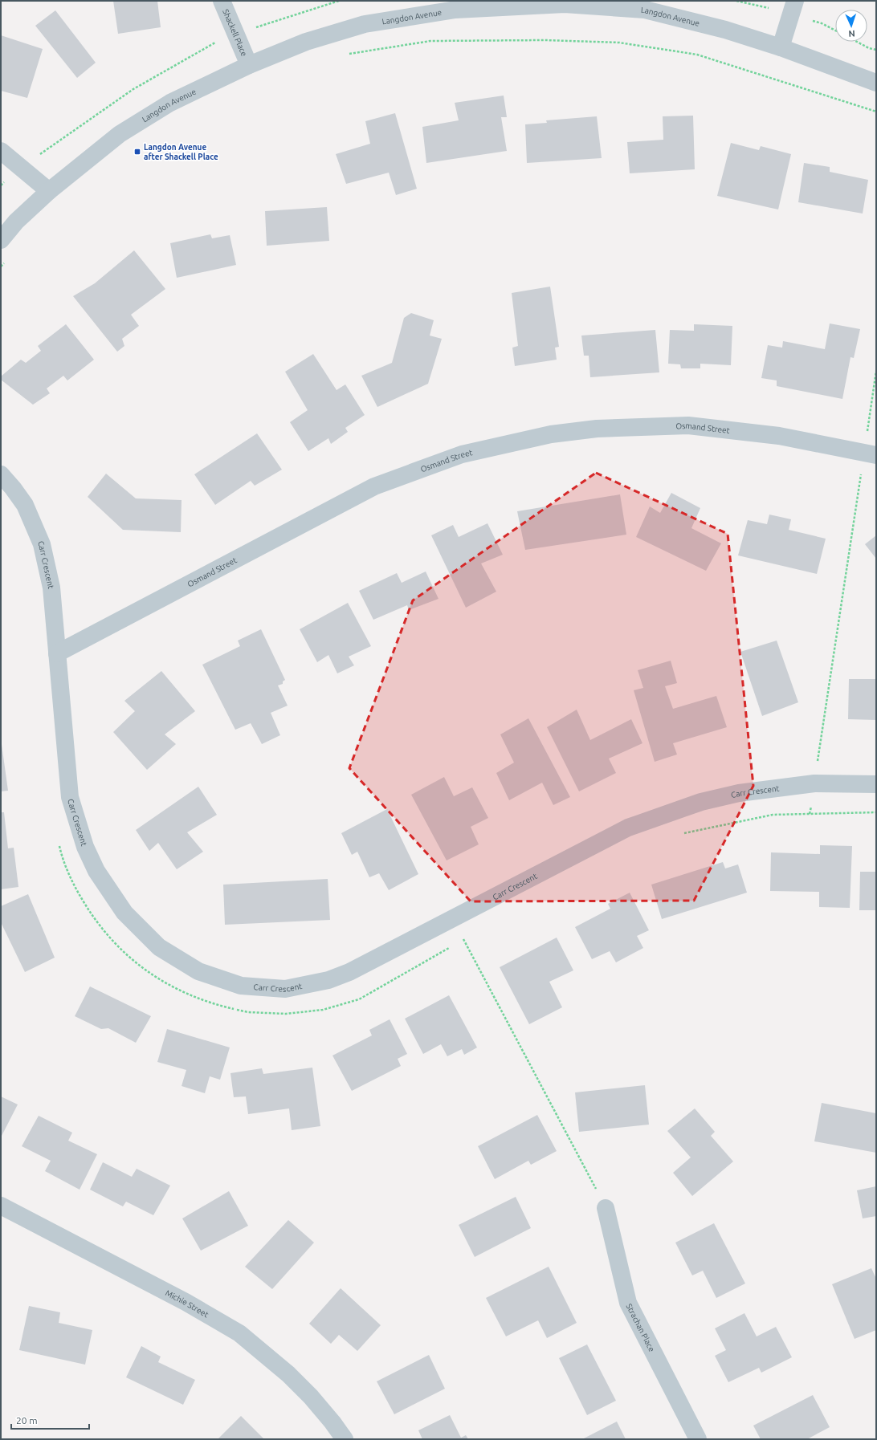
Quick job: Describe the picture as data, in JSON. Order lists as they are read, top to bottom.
{
  "streets": {
    "street": [
      "Langdon Avenue",
      "Shackell Place",
      "Osmand Street",
      "Carr Crescent",
      "Michie Street",
      "Strachan Place"
    ]
  },
  "crossings": [
    ["Langdon Avenue", "Shackell Place"],
    ["Osmand Street", "Carr Crescent"]
  ],
  "places": {
    "transit": ["Langdon Avenue after Shackell Place"]
  },
  "scale_bar": "20 m",
  "north": "bottom"
}
